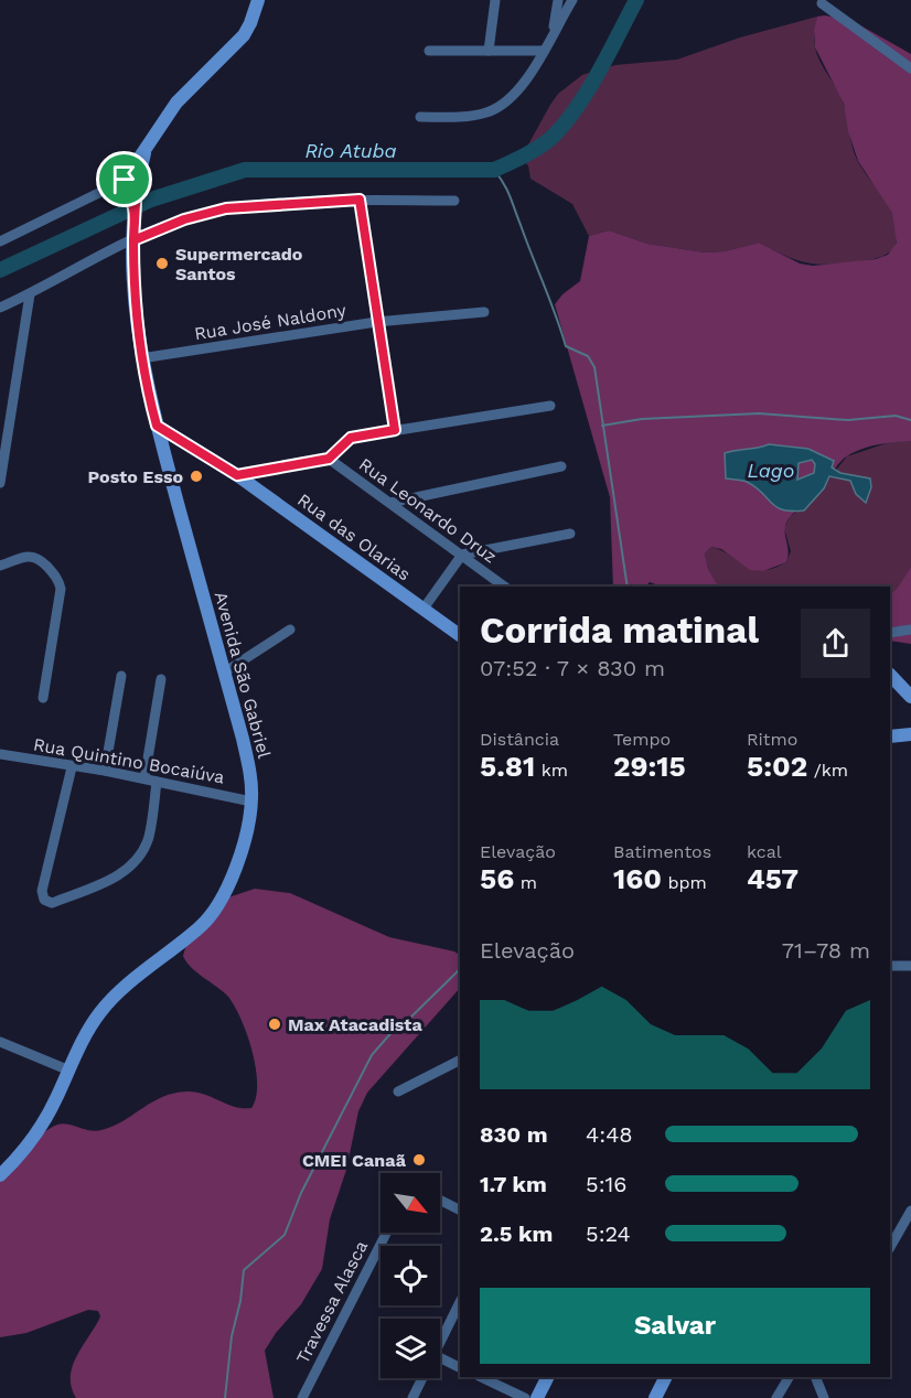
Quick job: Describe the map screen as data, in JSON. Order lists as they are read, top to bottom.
{
  "streets": {
    "main road": ["Rua das Olarias", "Avenida São Gabriel"],
    "street": [
      "Rua José Naldony",
      "Rua Leonardo Druz",
      "Rua Quintino Bocaiúva",
      "Travessa Alasca"
    ]
  },
  "crossings": [
    ["Rua José Naldony", "Avenida São Gabriel"],
    ["Rua das Olarias", "Avenida São Gabriel"],
    ["Avenida São Gabriel", "Rua Quintino Bocaiúva"]
  ],
  "water": ["Rio Atuba", "Lago"],
  "places": [
    "Supermercado Santos",
    "Posto Esso",
    "Max Atacadista",
    "CMEI Canaã"
  ],
  "north": "bottom right",
  "page": {
    "heading": ["Corrida matinal", "07:52 · 7 × 830 m"],
    "stats": [
      ["Distância", "5.81 km"],
      ["Tempo", "29:15"],
      ["Ritmo", "5:02 /km"],
      ["Elevação", "56 m"],
      ["Batimentos", "160 bpm"],
      ["kcal", "457"]
    ],
    "chart": ["Elevação", "71–78 m"],
    "list": [
      {
        "name": "830 m",
        "note": "4:48"
      },
      {
        "name": "1.7 km",
        "note": "5:16"
      },
      {
        "name": "2.5 km",
        "note": "5:24"
      }
    ],
    "buttons": "Salvar"
  }
}
